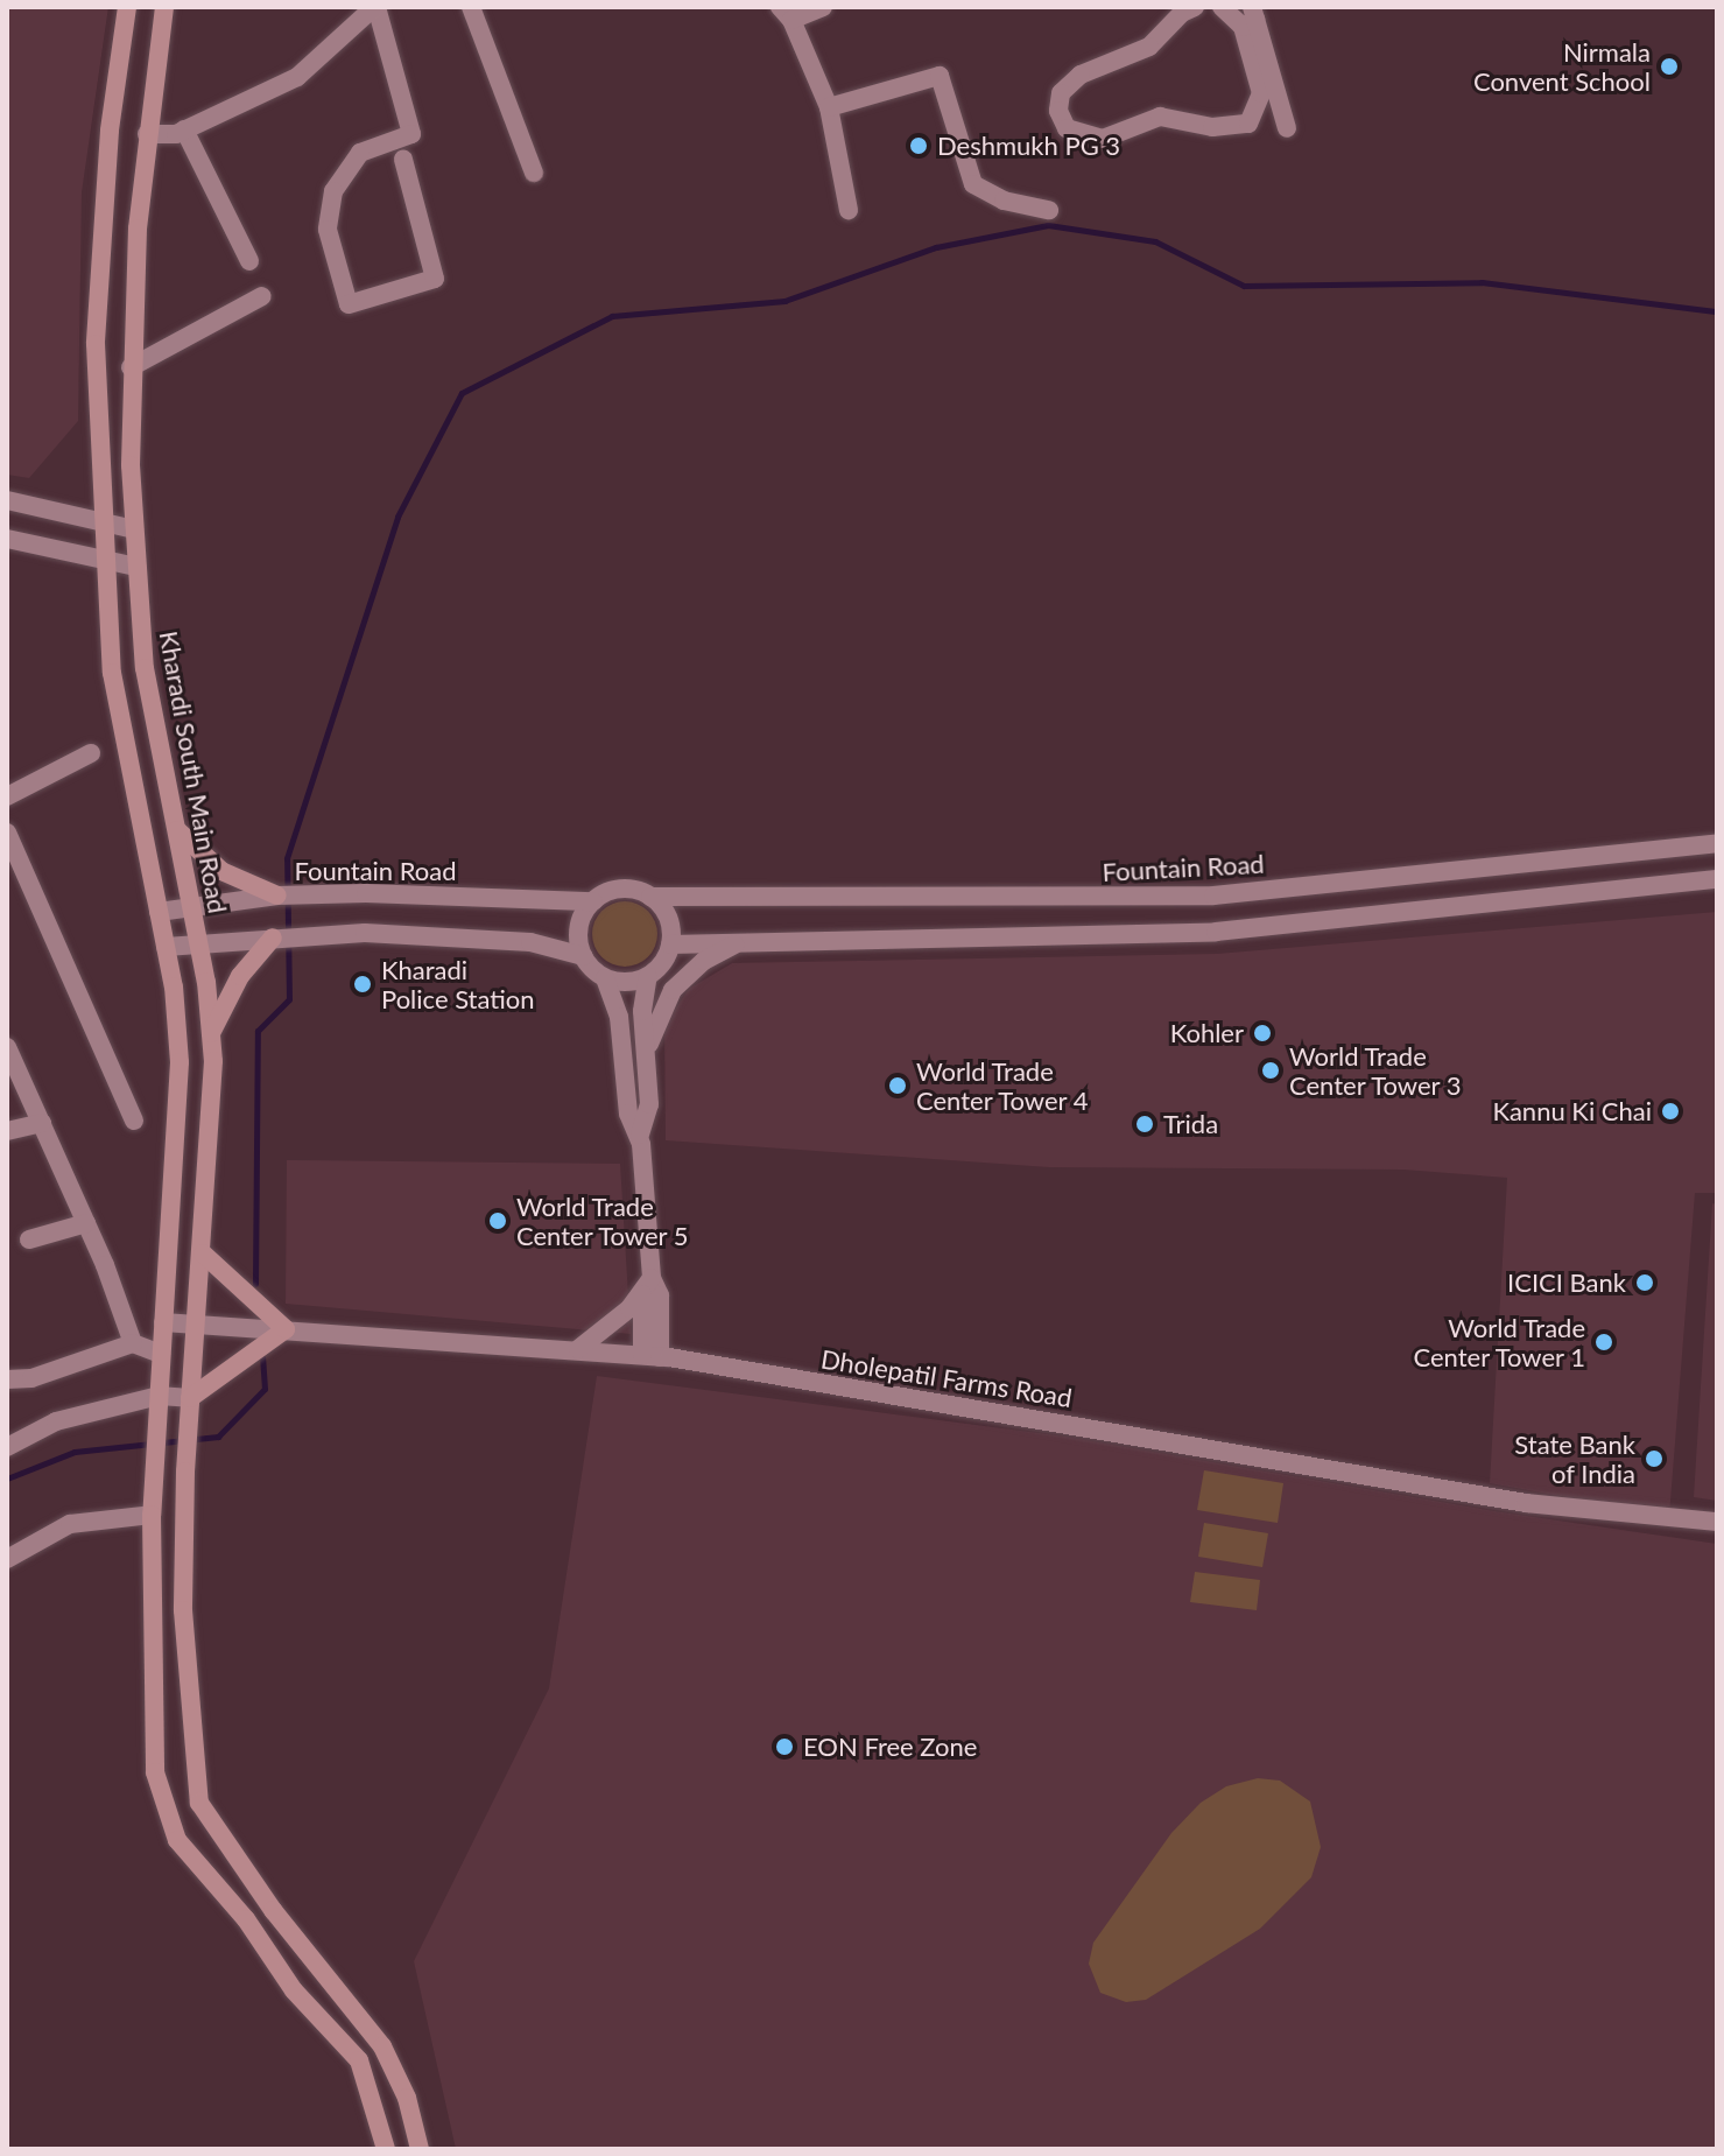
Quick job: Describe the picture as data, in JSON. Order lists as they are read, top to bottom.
{
  "streets": {
    "main road": ["Kharadi South Main Road"],
    "street": ["Fountain Road", "Dholepatil Farms Road"]
  },
  "crossings": [
    ["Kharadi South Main Road", "Fountain Road"],
    ["Kharadi South Main Road", "Dholepatil Farms Road"]
  ],
  "places": [
    "Nirmala Convent School",
    "Deshmukh PG 3",
    "Kharadi Police Station",
    "Kohler",
    "World Trade Center Tower 3",
    "World Trade Center Tower 4",
    "Kannu Ki Chai",
    "Trida",
    "World Trade Center Tower 5",
    "ICICI Bank",
    "World Trade Center Tower 1",
    "State Bank of India",
    "EON Free Zone"
  ]
}
